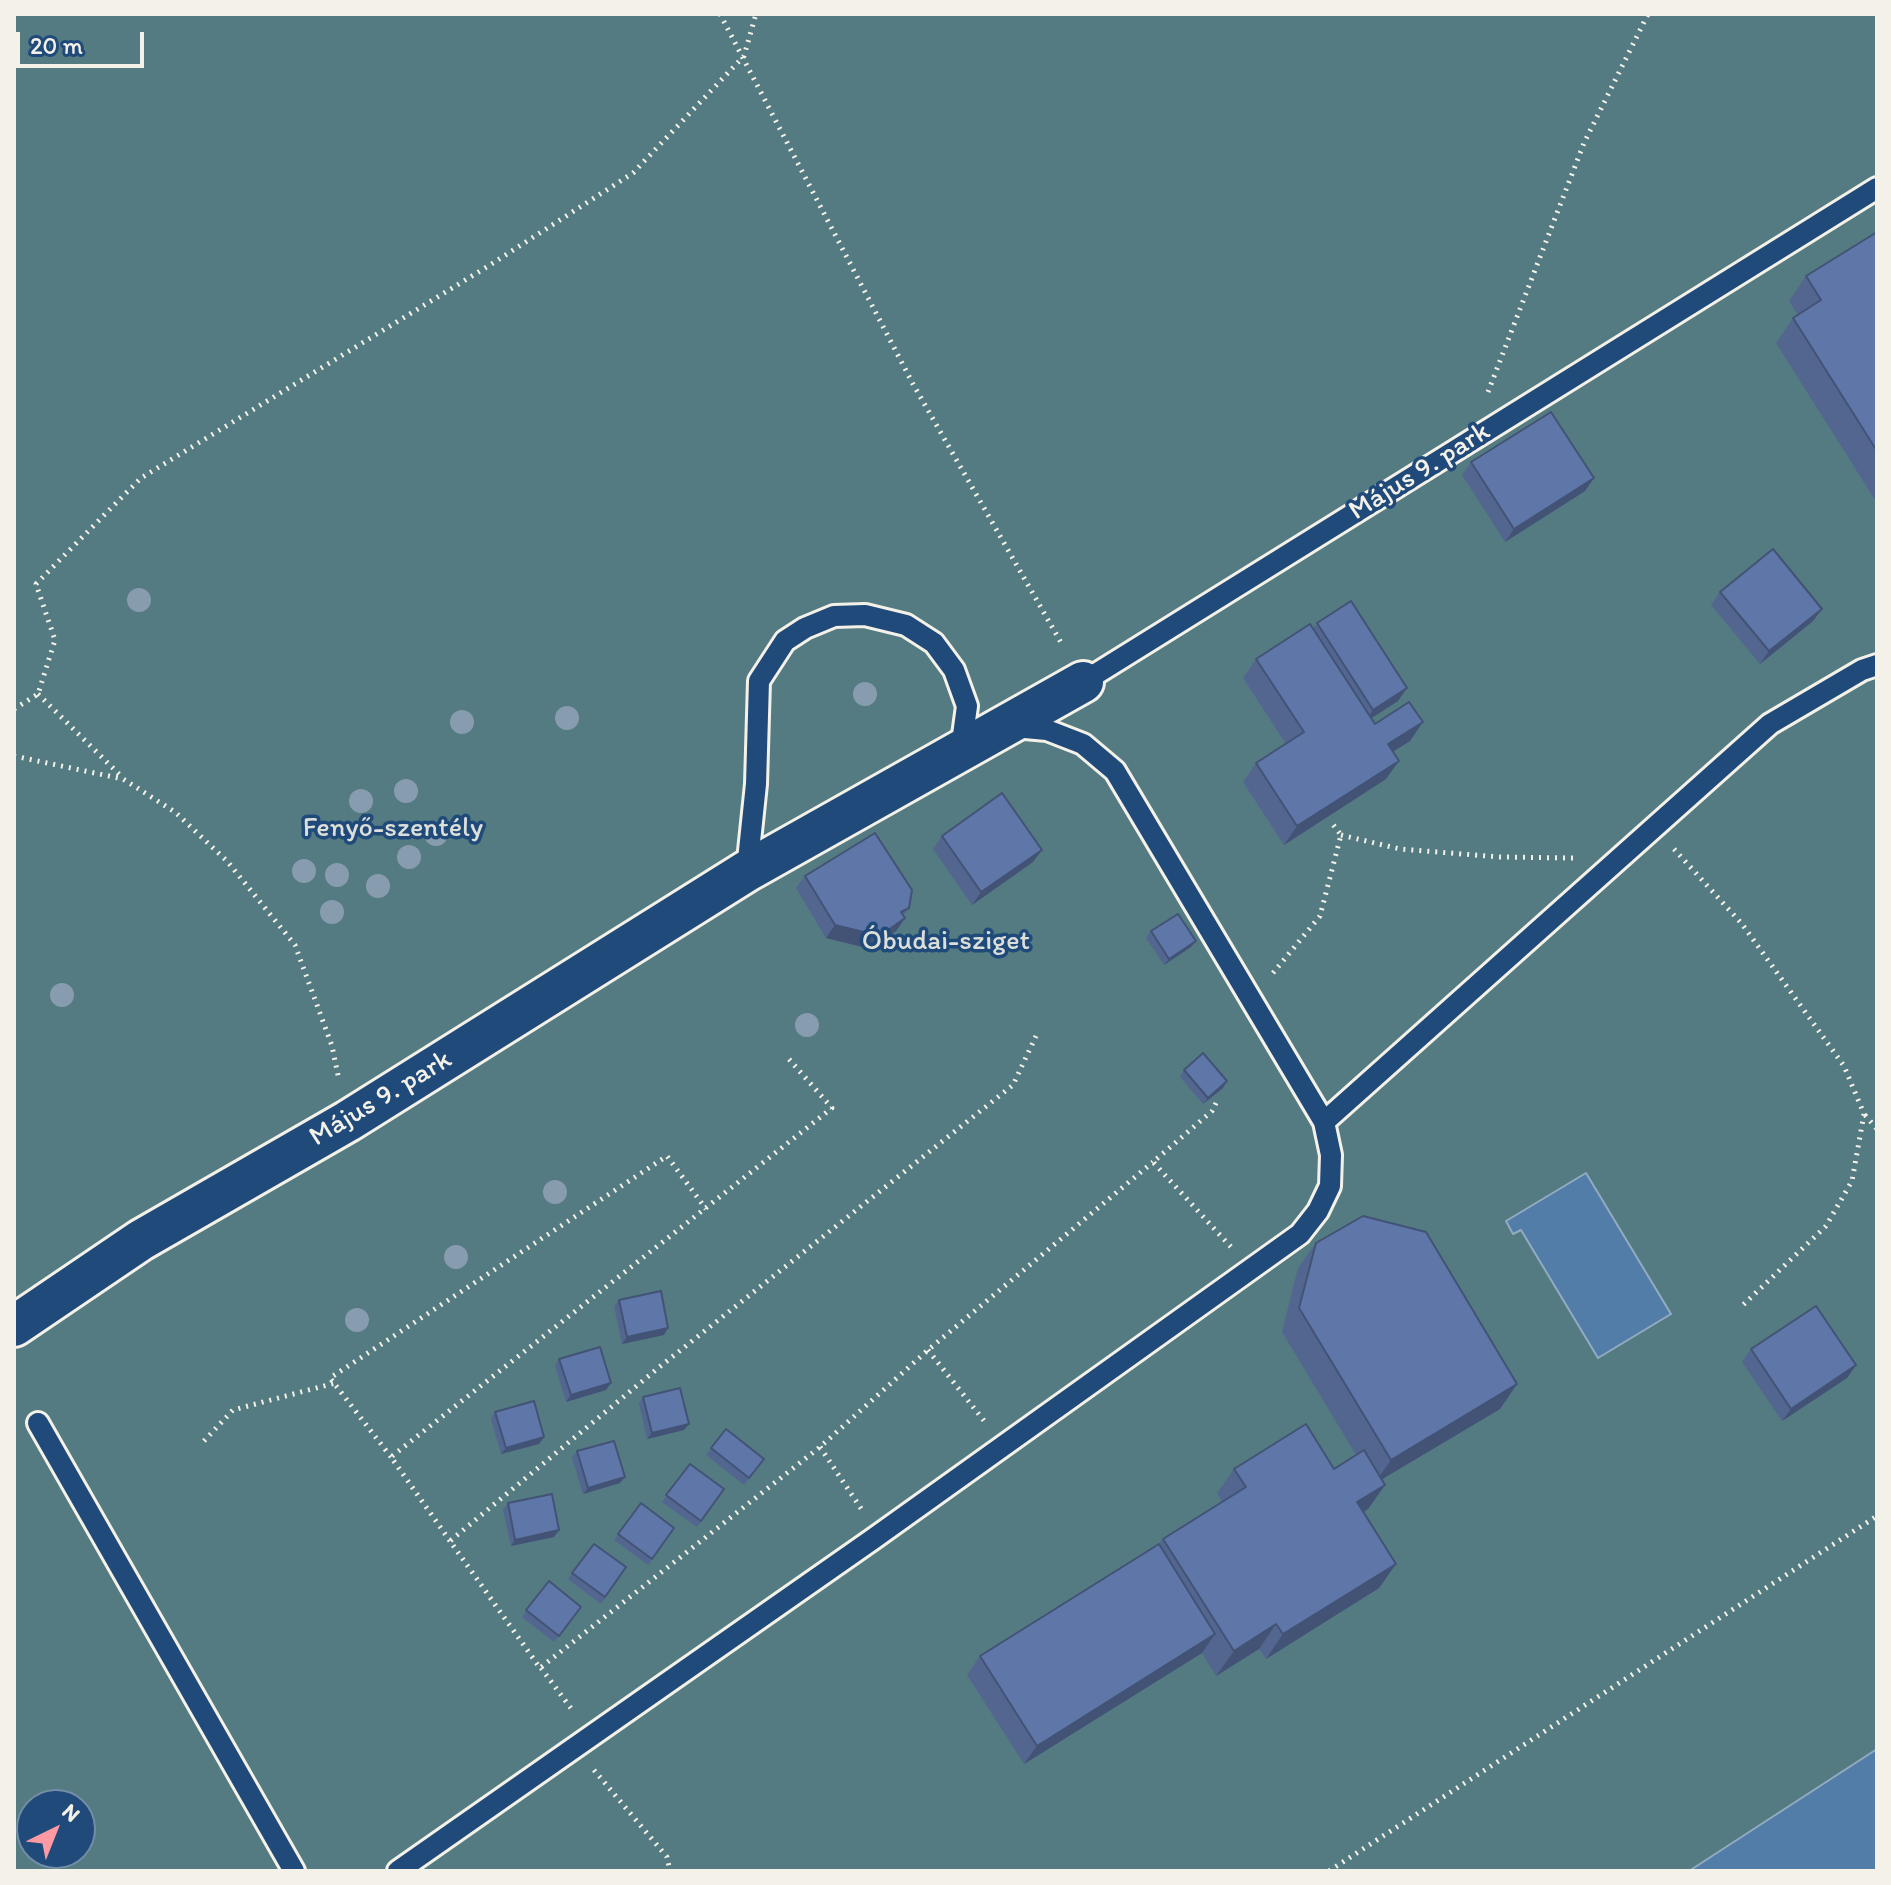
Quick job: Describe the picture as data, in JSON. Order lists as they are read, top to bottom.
{
  "streets": {
    "street": ["Május 9. park"]
  },
  "parks": ["Fenyő-szentély", "Óbudai-sziget"],
  "scale_bar": "20 m",
  "north": "top right"
}
